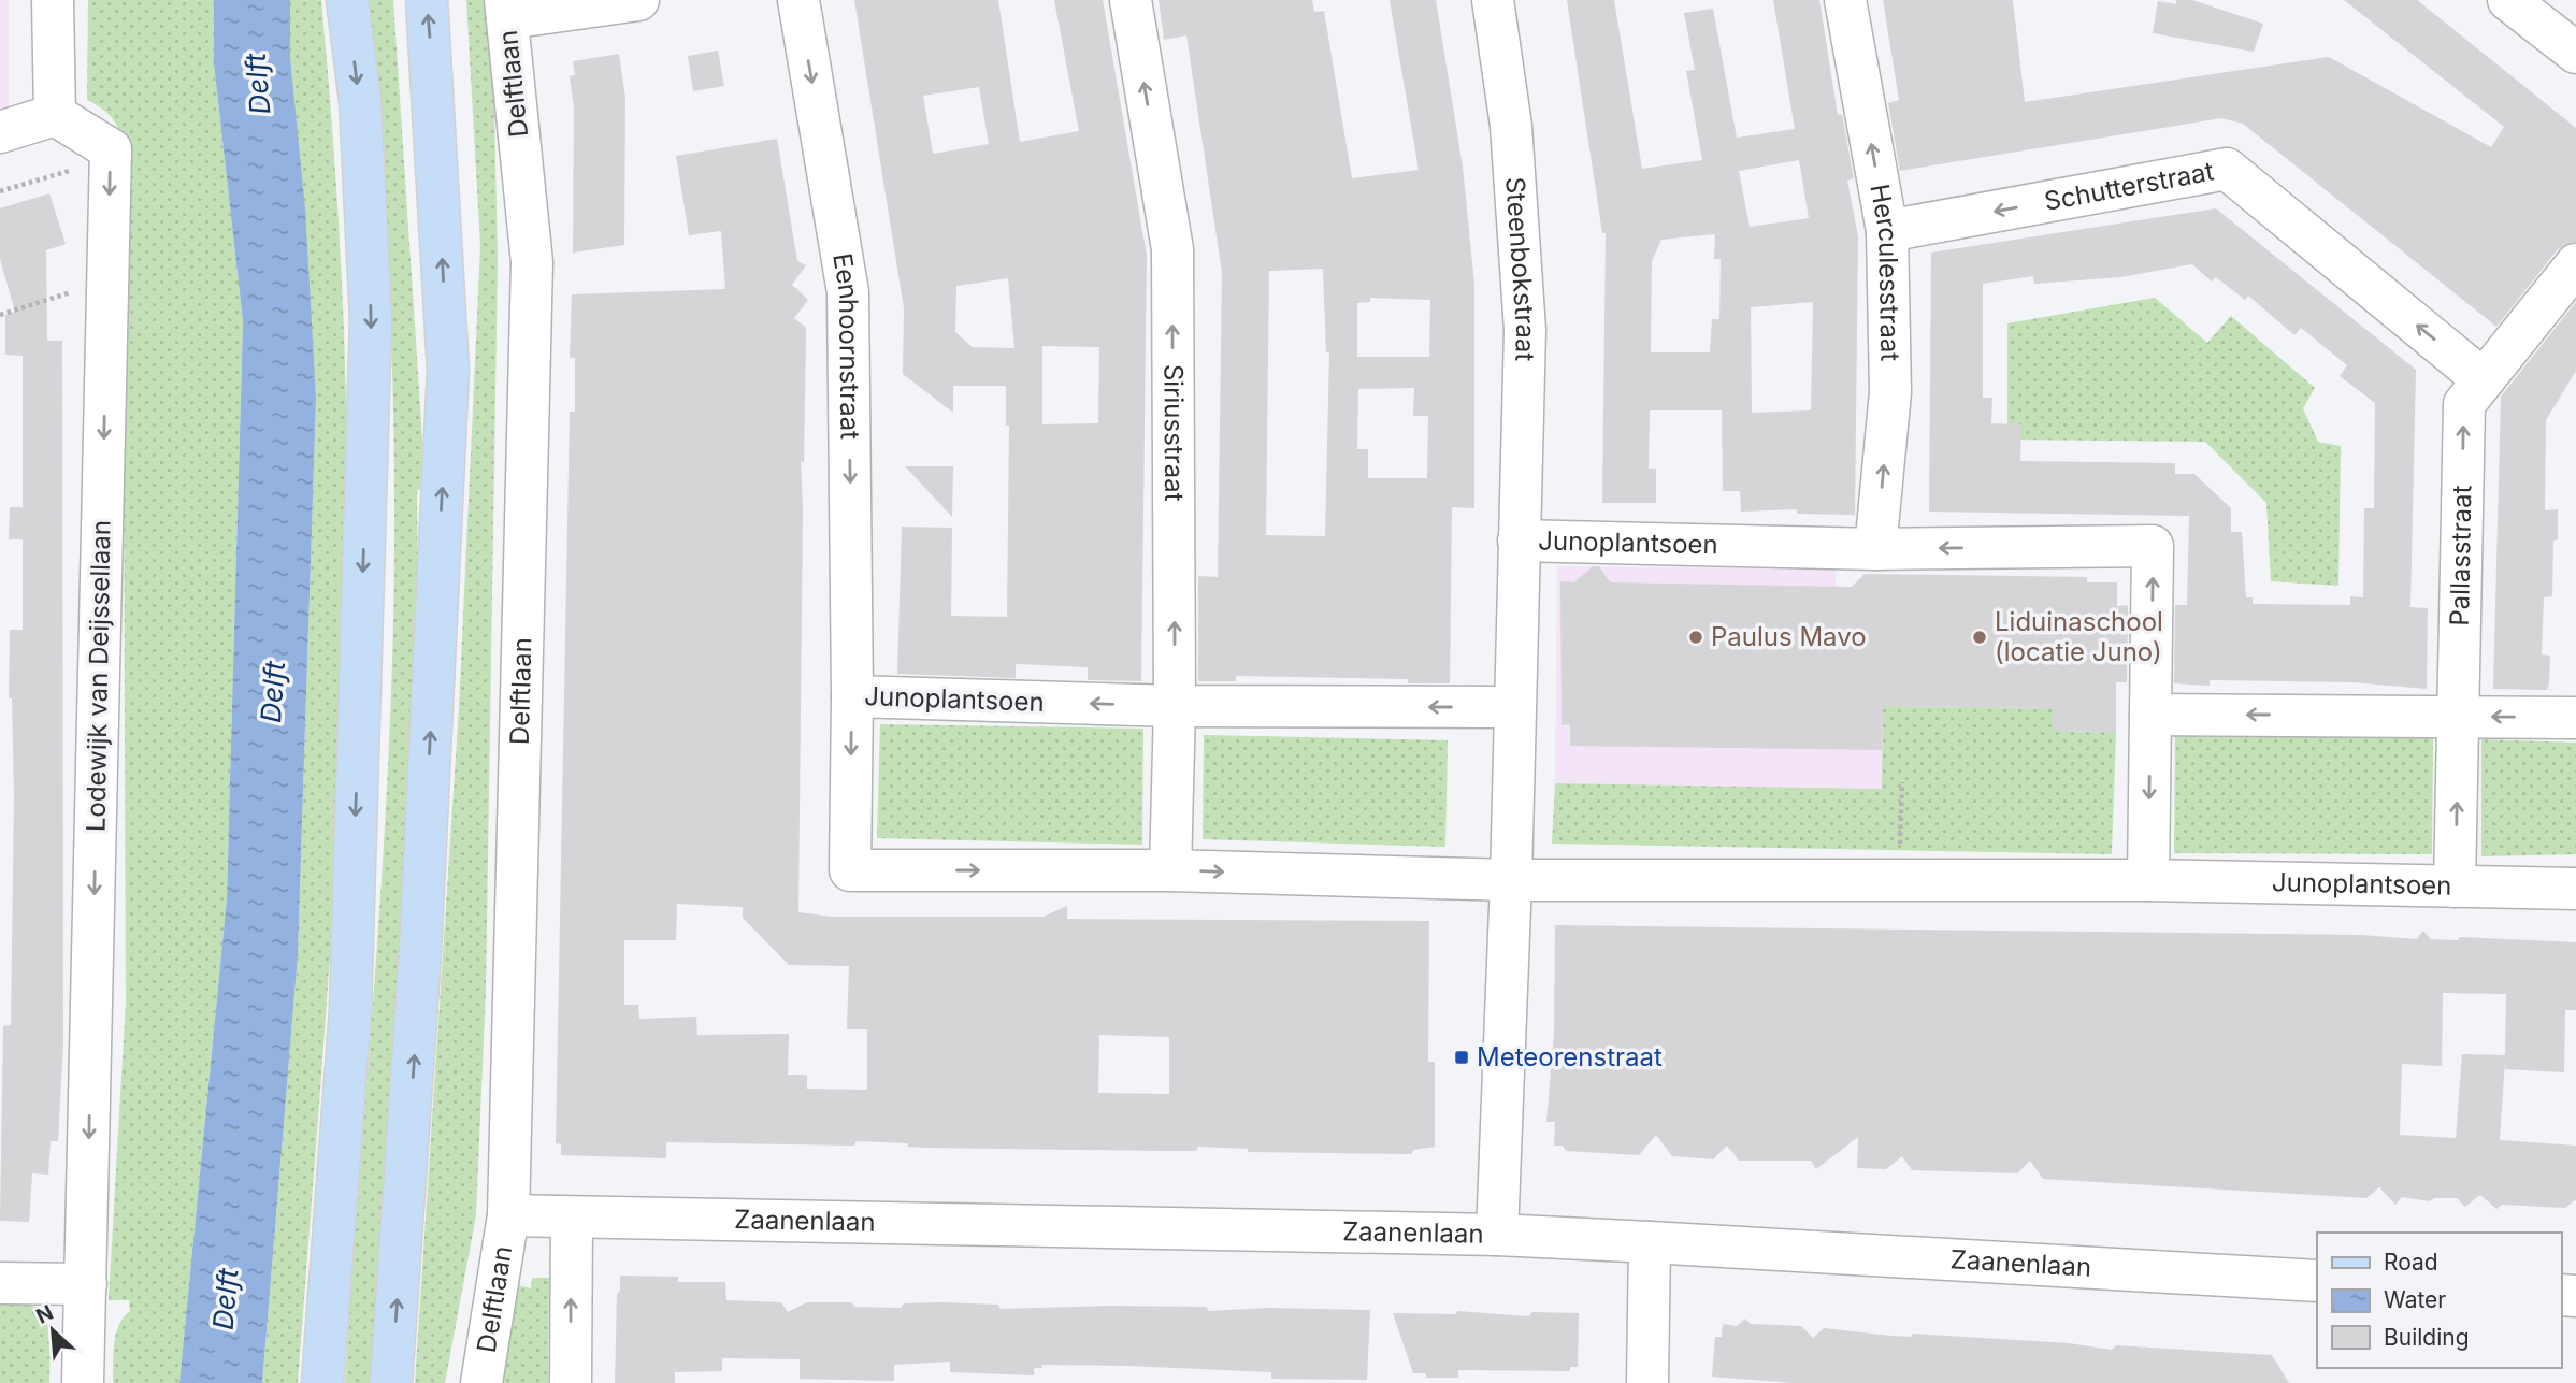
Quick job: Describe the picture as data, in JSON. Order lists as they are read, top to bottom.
{
  "streets": {
    "street": [
      "Delftlaan",
      "Schutterstraat",
      "Steenbokstraat",
      "Herculesstraat",
      "Eenhoornstraat",
      "Siriusstraat",
      "Junoplantsoen",
      "Pallasstraat",
      "Lodewijk van Deijssellaan",
      "Zaanenlaan"
    ]
  },
  "crossings": [
    ["Delftlaan", "Zaanenlaan"],
    ["Schutterstraat", "Herculesstraat"],
    ["Schutterstraat", "Pallasstraat"],
    ["Steenbokstraat", "Junoplantsoen"],
    ["Herculesstraat", "Junoplantsoen"],
    ["Eenhoornstraat", "Junoplantsoen"],
    ["Siriusstraat", "Junoplantsoen"],
    ["Junoplantsoen", "Pallasstraat"]
  ],
  "one_way": [
    "Schutterstraat",
    "Herculesstraat",
    "Eenhoornstraat",
    "Siriusstraat",
    "Pallasstraat",
    "Lodewijk van Deijssellaan"
  ],
  "water": ["Delft"],
  "places": {
    "other": ["Paulus Mavo", "Liduinaschool (locatie Juno)"],
    "transit": ["Meteorenstraat"]
  },
  "legend": ["Road", "Water", "Building"],
  "north": "top left"
}
